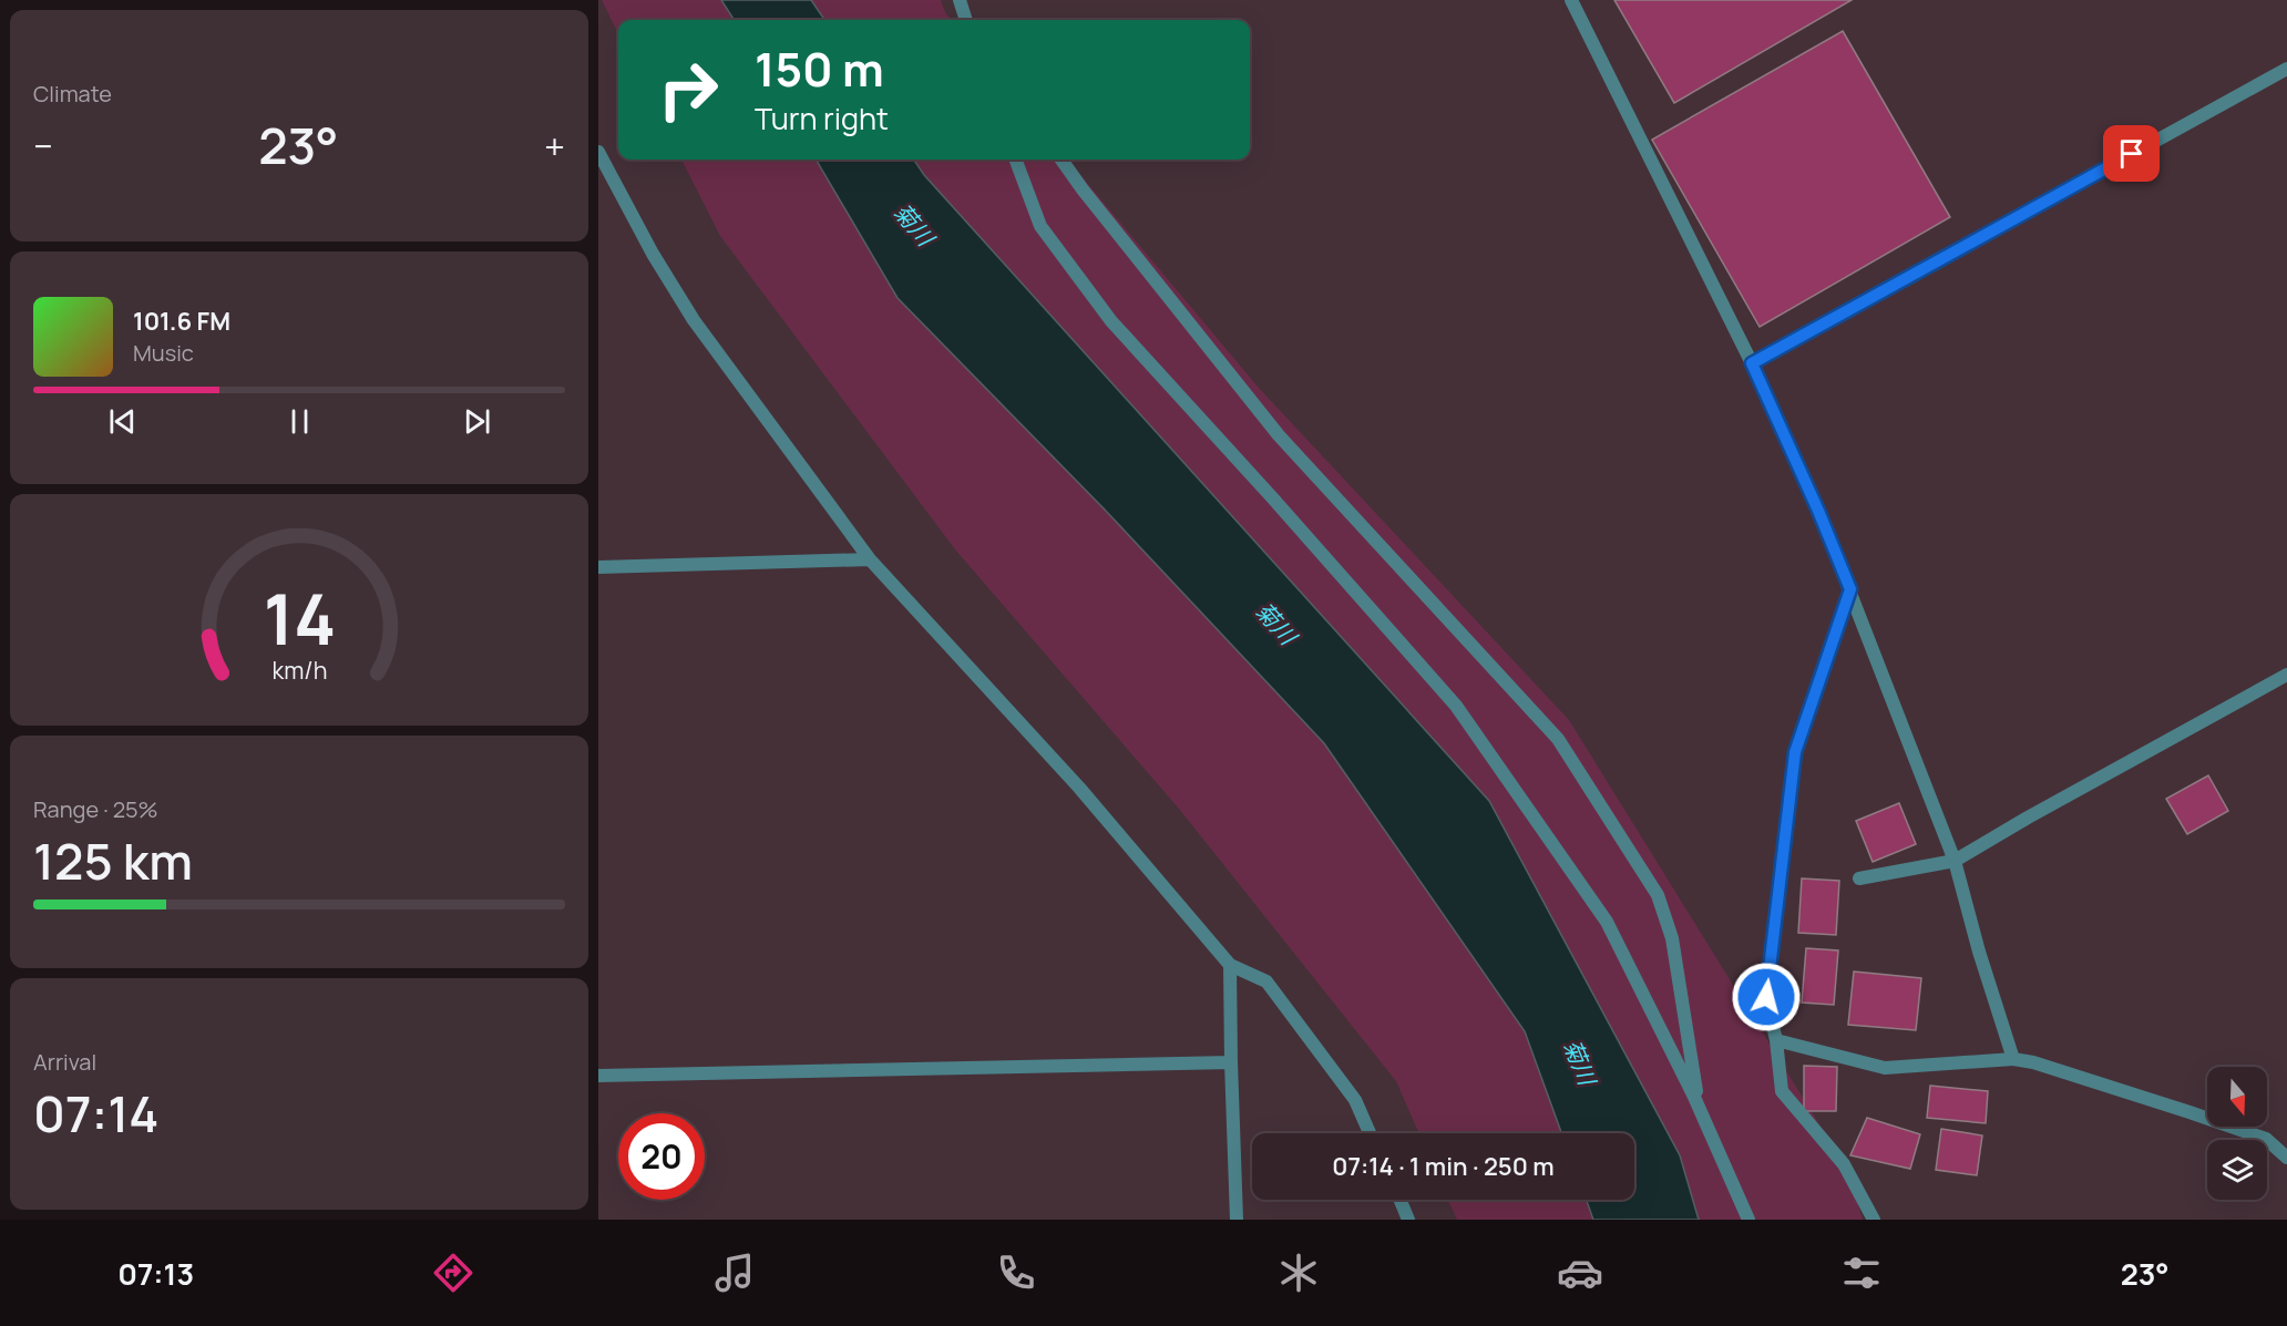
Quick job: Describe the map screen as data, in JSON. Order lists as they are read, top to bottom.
{
  "water": ["菊川"],
  "north": "bottom",
  "page": {
    "tile": [
      "Climate",
      ["Range · 25%", "125 km"],
      ["Arrival", "07:14"]
    ],
    "turn": ["150 m", "Turn right"],
    "heat": ["−", "23°", "+"],
    "song": ["101.6 FM", "Music"],
    "limit": "20",
    "trip": "07:14 · 1 min · 250 m",
    "tabs": ["07:13", "23°"],
    "gauge": ["14", "km/h"]
  }
}
